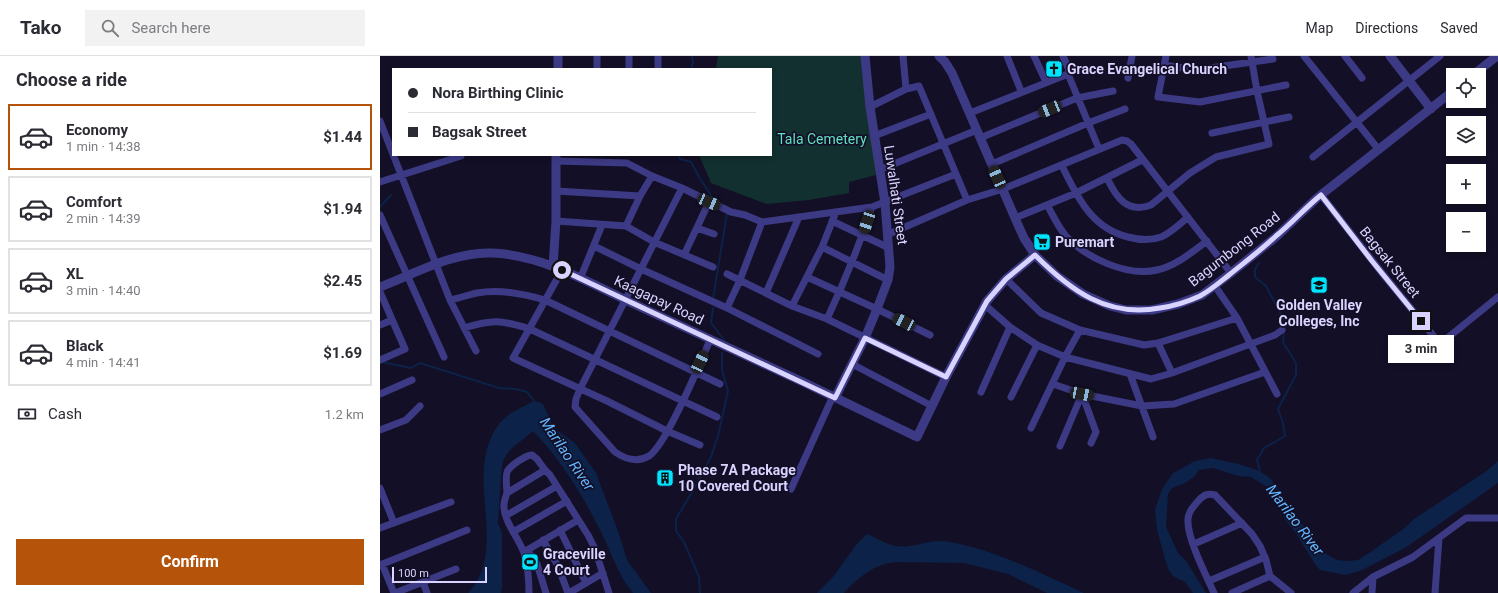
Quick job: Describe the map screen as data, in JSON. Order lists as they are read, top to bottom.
{
  "streets": {
    "street": [
      "Luwalhati Street",
      "Bagumbong Road",
      "Bagsak Street",
      "Kaagapay Road"
    ]
  },
  "crossings": [
    ["Luwalhati Street", "Kaagapay Road"],
    ["Bagumbong Road", "Bagsak Street"]
  ],
  "water": ["Marilao River"],
  "parks": ["Tala Cemetery"],
  "places": {
    "church": ["Grace Evangelical Church"],
    "supermarket": ["Puremart"],
    "school or university": ["Golden Valley Colleges, Inc"],
    "building": ["Phase 7A Package 10 Covered Court"],
    "sports": ["Graceville 4 Court"]
  },
  "scale_bar": "100 m",
  "page": {
    "header": "Tako",
    "search": "Search here",
    "nav": ["Map", "Directions", "Saved"],
    "heading": "Choose a ride",
    "map_buttons": ["+", "−"],
    "banner": ["Nora Birthing Clinic", "Bagsak Street"],
    "list": [
      {
        "name": "Economy",
        "note": "1 min · 14:38",
        "value": "$1.44"
      },
      {
        "name": "Comfort",
        "note": "2 min · 14:39",
        "value": "$1.94"
      },
      {
        "name": "XL",
        "note": "3 min · 14:40",
        "value": "$2.45"
      },
      {
        "name": "Black",
        "note": "4 min · 14:41",
        "value": "$1.69"
      }
    ],
    "bubble": "3 min",
    "pay": ["Cash", "1.2 km"],
    "buttons": "Confirm",
    "scale": "100 m"
  }
}
